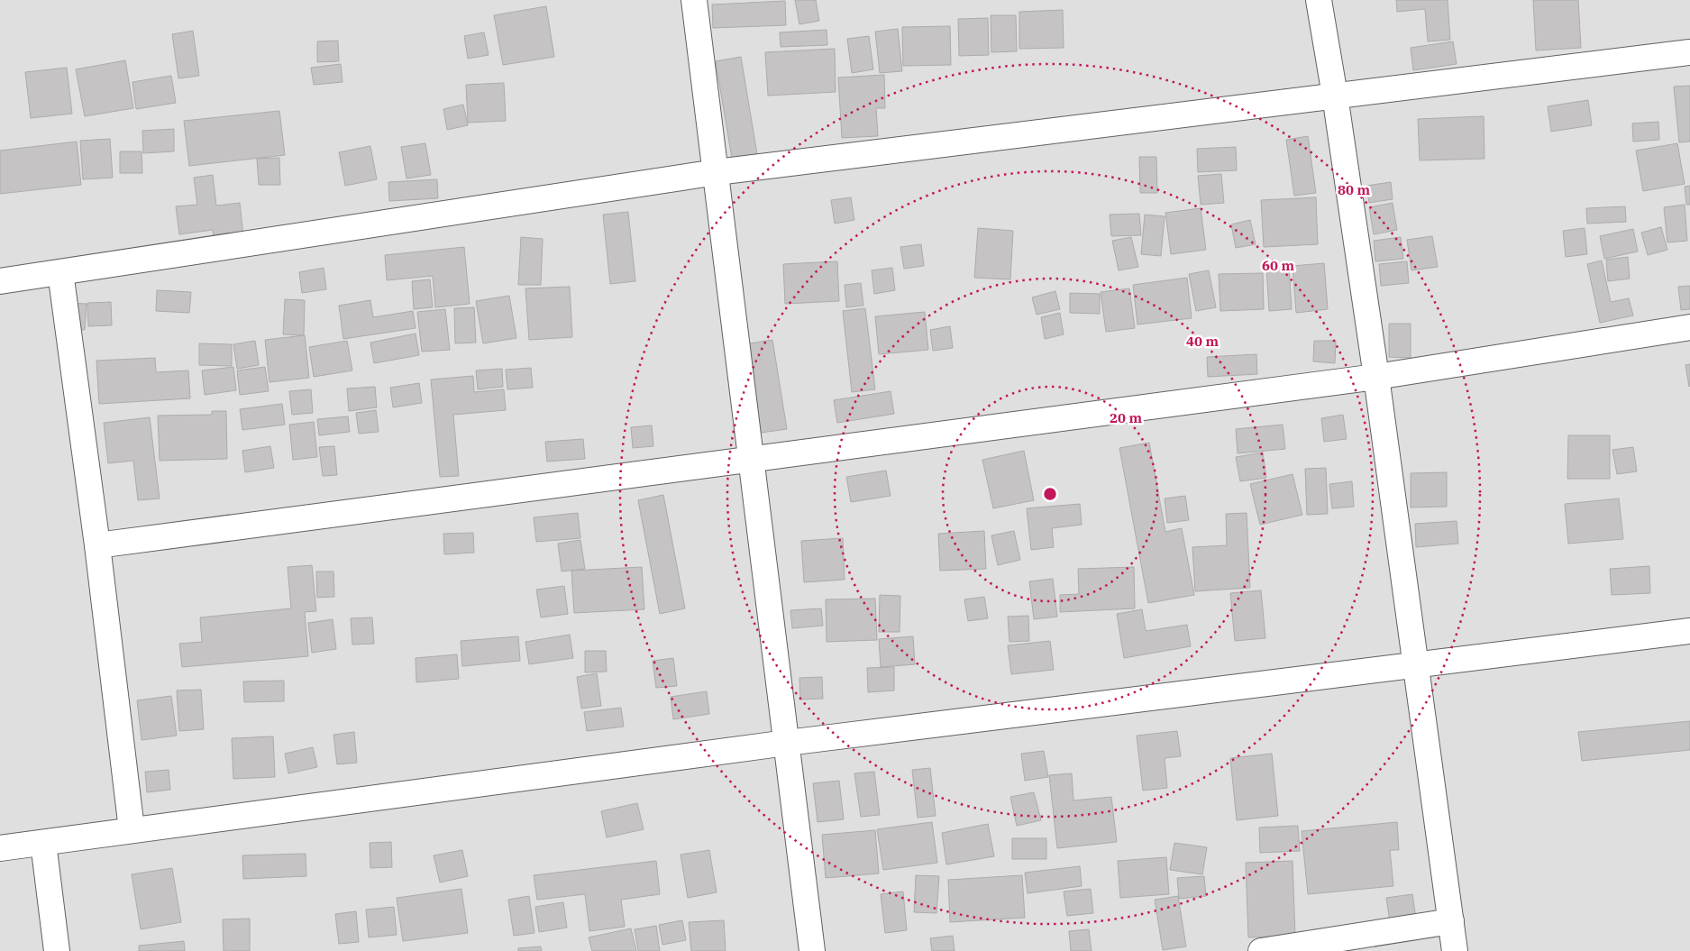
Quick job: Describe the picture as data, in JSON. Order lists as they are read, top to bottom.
{
  "rings": [
    "80 m",
    "60 m",
    "40 m",
    "20 m"
  ]
}
